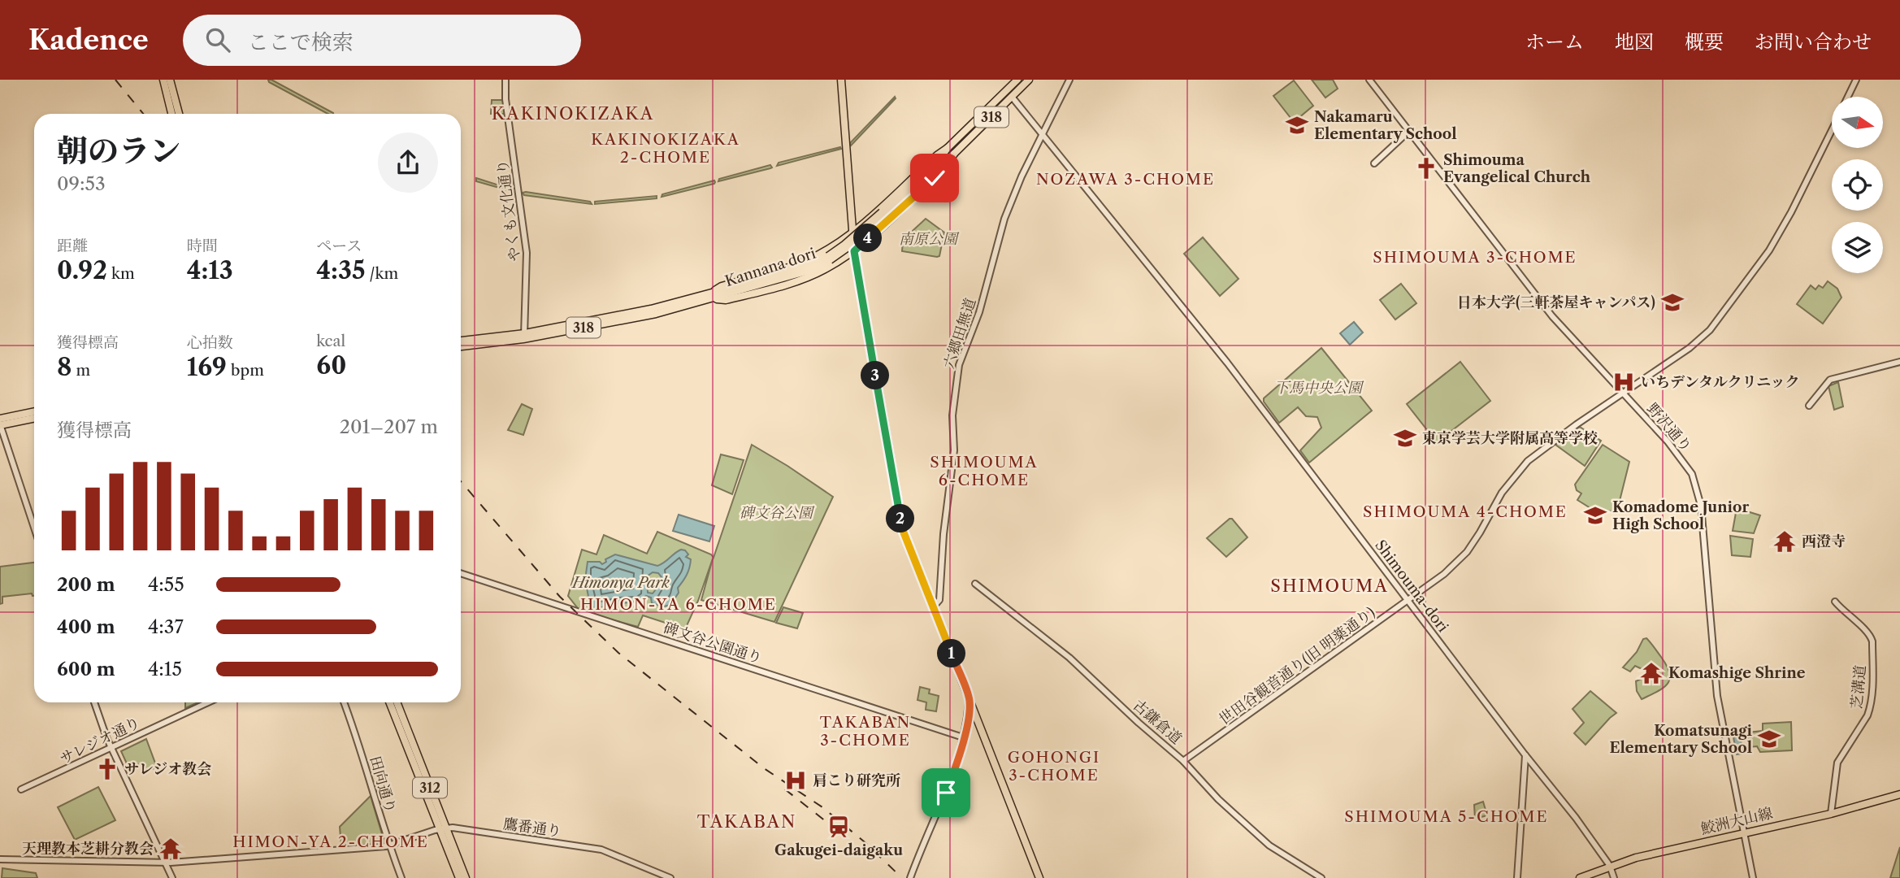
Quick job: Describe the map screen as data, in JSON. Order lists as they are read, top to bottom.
{
  "streets": {
    "main road": [
      "318",
      "Kannana dori",
      "312",
      "鮫洲大山線"
    ],
    "street": [
      "やくも文化通り",
      "六郷田無道",
      "野沢通り",
      "Shimouma-dori",
      "碑文谷公園通り",
      "世田谷観音通り(旧 明薬通り)",
      "芝溝道",
      "古鎌倉道",
      "サレジオ通り",
      "田向通り",
      "鷹番通り"
    ]
  },
  "crossings": [
    ["やくも文化通り", "Kannana dori"],
    ["Kannana dori", "Shimouma-dori"],
    ["六郷田無道", "Shimouma-dori"],
    ["野沢通り", "世田谷観音通り(旧 明薬通り)"],
    ["野沢通り", "鮫洲大山線"],
    ["Shimouma-dori", "世田谷観音通り(旧 明薬通り)"],
    ["Shimouma-dori", "鮫洲大山線"],
    ["世田谷観音通り(旧 明薬通り)", "古鎌倉道"],
    ["芝溝道", "鮫洲大山線"],
    ["田向通り", "鷹番通り"],
    ["312", "鷹番通り"]
  ],
  "districts": [
    "KAKINOKIZAKA",
    "KAKINOKIZAKA 2-CHOME",
    "NOZAWA 3-CHOME",
    "SHIMOUMA 3-CHOME",
    "SHIMOUMA 6-CHOME",
    "SHIMOUMA 4-CHOME",
    "SHIMOUMA",
    "HIMON-YA 6-CHOME",
    "TAKABAN 3-CHOME",
    "GOHONGI 3-CHOME",
    "SHIMOUMA 5-CHOME",
    "TAKABAN",
    "HIMON-YA 2-CHOME"
  ],
  "parks": [
    "南原公園",
    "下馬中央公園",
    "碑文谷公園",
    "Himonya Park"
  ],
  "places": {
    "school or university": [
      "Nakamaru Elementary School",
      "日本大学(三軒茶屋キャンパス)",
      "東京学芸大学附属高等学校",
      "Komadome Junior High School",
      "Komatsunagi Elementary School"
    ],
    "church": ["Shimouma Evangelical Church", "サレジオ教会"],
    "hospital": ["いちデンタルクリニック", "肩こり研究所"],
    "temple": ["西澄寺", "Komashige Shrine", "天理教本芝耕分教会"],
    "station": ["Gakugei-daigaku"]
  },
  "north": "right",
  "page": {
    "header": "Kadence",
    "search": "ここで検索",
    "nav": [
      "ホーム",
      "地図",
      "概要",
      "お問い合わせ"
    ],
    "heading": ["朝のラン", "09:53"],
    "stats": [
      ["距離", "0.92 km"],
      ["時間", "4:13"],
      ["ペース", "4:35 /km"],
      ["獲得標高", "8 m"],
      ["心拍数", "169 bpm"],
      ["kcal", "60"]
    ],
    "pins": [
      "4",
      "3",
      "2",
      "1"
    ],
    "chart": ["獲得標高", "201–207 m"],
    "list": [
      {
        "name": "200 m",
        "note": "4:55"
      },
      {
        "name": "400 m",
        "note": "4:37"
      },
      {
        "name": "600 m",
        "note": "4:15"
      }
    ]
  }
}
